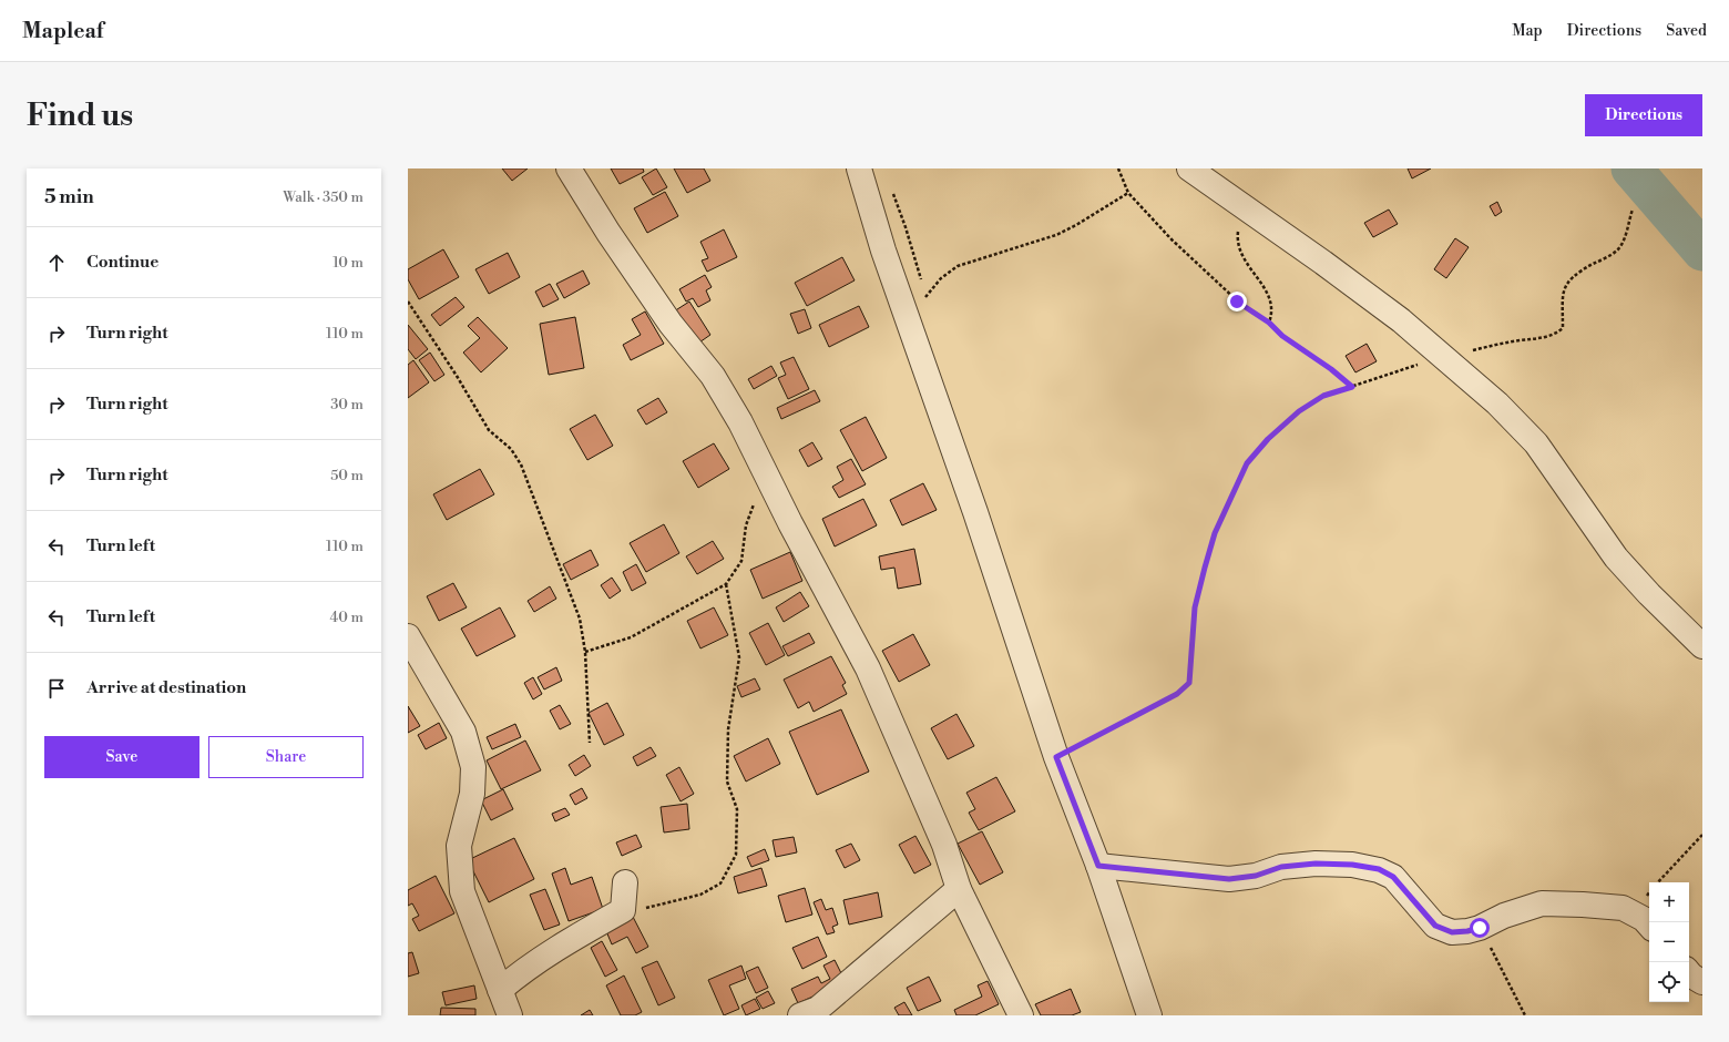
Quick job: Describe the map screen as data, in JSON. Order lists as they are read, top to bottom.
{
  "page": {
    "header": "Mapleaf",
    "nav": ["Map", "Directions", "Saved"],
    "buttons": [
      "Directions",
      ["Save", "Share"]
    ],
    "title": "Find us",
    "heading": ["5 min", "Walk · 350 m"],
    "list": [
      ["Continue", "10 m"],
      ["Turn right", "110 m"],
      ["Turn right", "30 m"],
      ["Turn right", "50 m"],
      ["Turn left", "110 m"],
      ["Turn left", "40 m"],
      "Arrive at destination"
    ],
    "map_buttons": ["+", "−"]
  }
}
